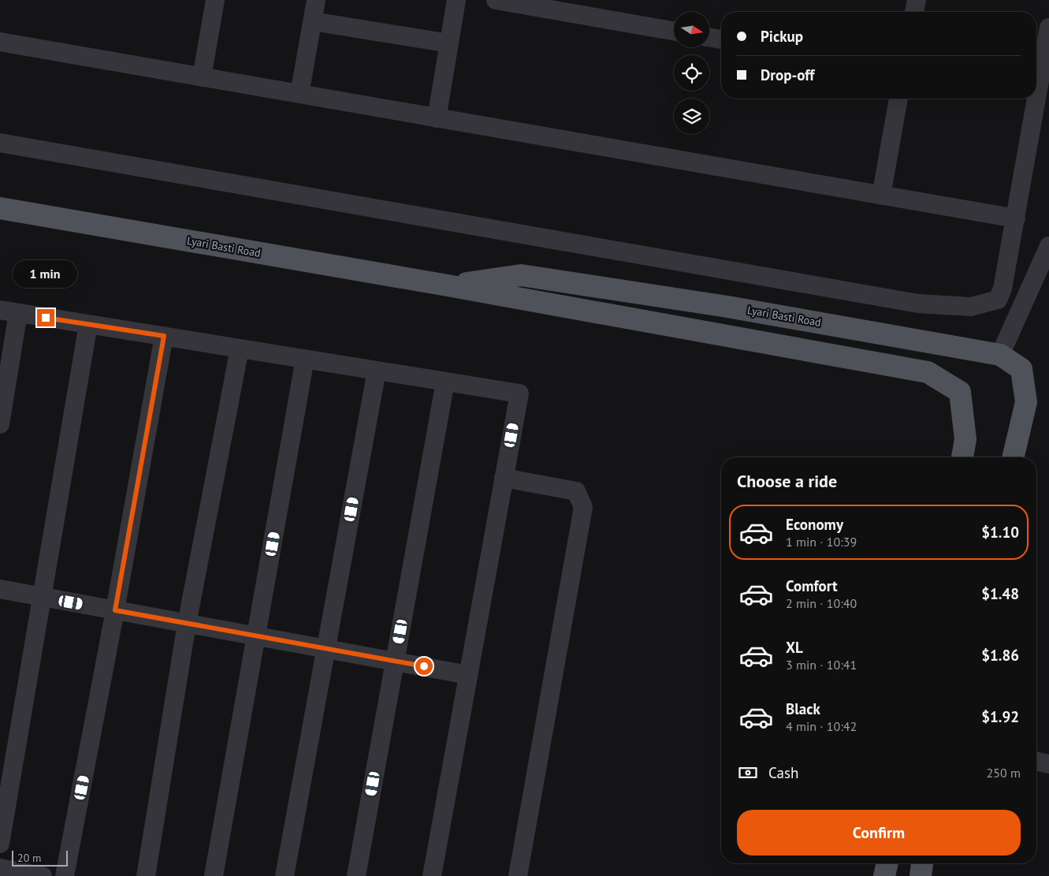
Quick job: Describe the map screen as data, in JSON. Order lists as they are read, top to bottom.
{
  "streets": {
    "main road": ["Lyari Basti Road"]
  },
  "scale_bar": "20 m",
  "north": "right",
  "page": {
    "banner": ["Pickup", "Drop-off"],
    "bubble": "1 min",
    "heading": "Choose a ride",
    "list": [
      {
        "name": "Economy",
        "note": "1 min · 10:39",
        "value": "$1.10"
      },
      {
        "name": "Comfort",
        "note": "2 min · 10:40",
        "value": "$1.48"
      },
      {
        "name": "XL",
        "note": "3 min · 10:41",
        "value": "$1.86"
      },
      {
        "name": "Black",
        "note": "4 min · 10:42",
        "value": "$1.92"
      }
    ],
    "pay": ["Cash", "250 m"],
    "buttons": "Confirm",
    "scale": "20 m"
  }
}
